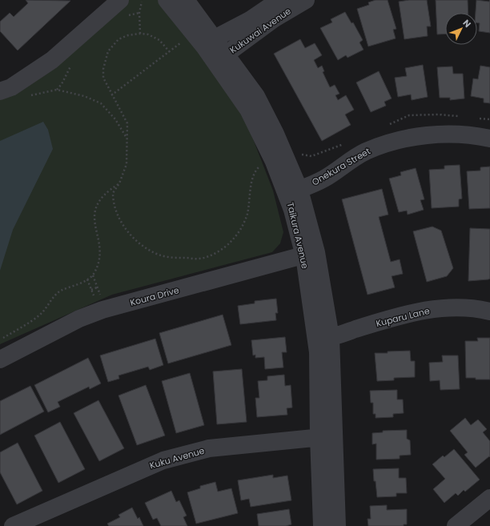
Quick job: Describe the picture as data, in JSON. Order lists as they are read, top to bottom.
{
  "streets": {
    "street": [
      "Kukuwai Avenue",
      "Onekura Street",
      "Taikura Avenue",
      "Koura Drive",
      "Kuparu Lane",
      "Kuku Avenue"
    ]
  },
  "crossings": [
    ["Kukuwai Avenue", "Taikura Avenue"],
    ["Onekura Street", "Taikura Avenue"],
    ["Taikura Avenue", "Koura Drive"],
    ["Taikura Avenue", "Kuparu Lane"],
    ["Taikura Avenue", "Kuku Avenue"]
  ],
  "north": "top right"
}
